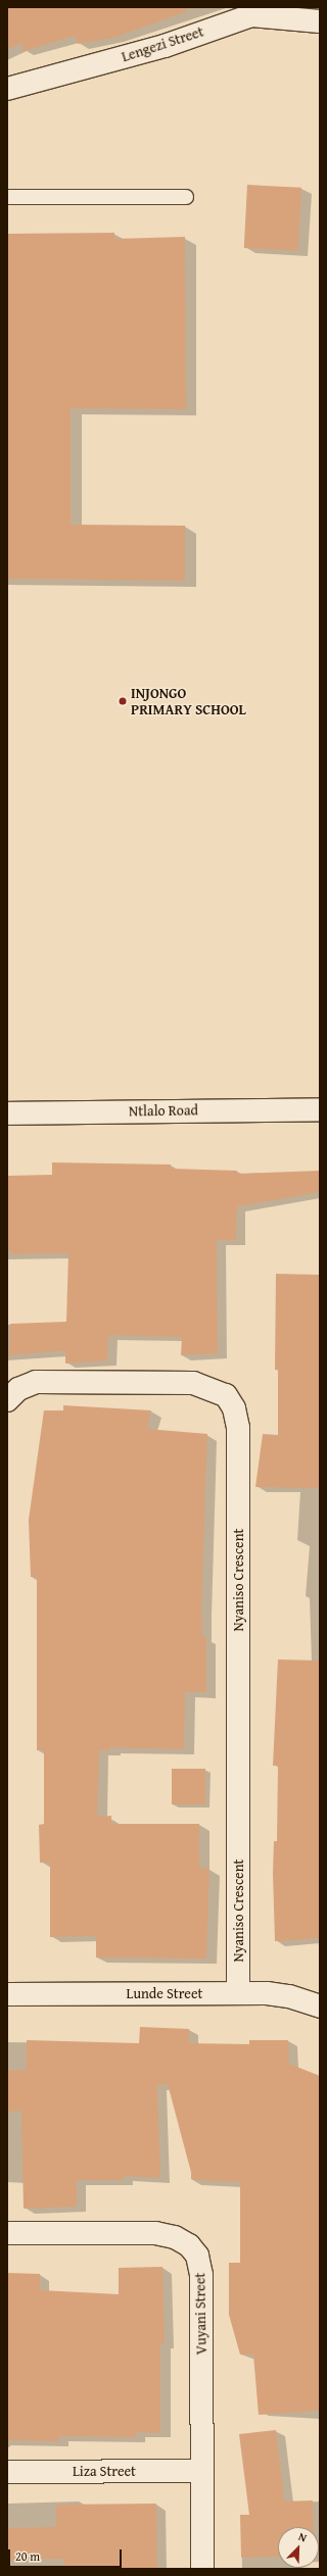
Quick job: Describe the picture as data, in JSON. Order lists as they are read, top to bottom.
{
  "streets": {
    "street": [
      "Lengezi Street",
      "Ntlalo Road",
      "Nyaniso Crescent",
      "Lunde Street",
      "Vuyani Street",
      "Liza Street"
    ]
  },
  "crossings": [
    ["Nyaniso Crescent", "Lunde Street"],
    ["Vuyani Street", "Liza Street"]
  ],
  "places": ["INJONGO PRIMARY SCHOOL"],
  "scale_bar": "20 m",
  "north": "top right"
}
